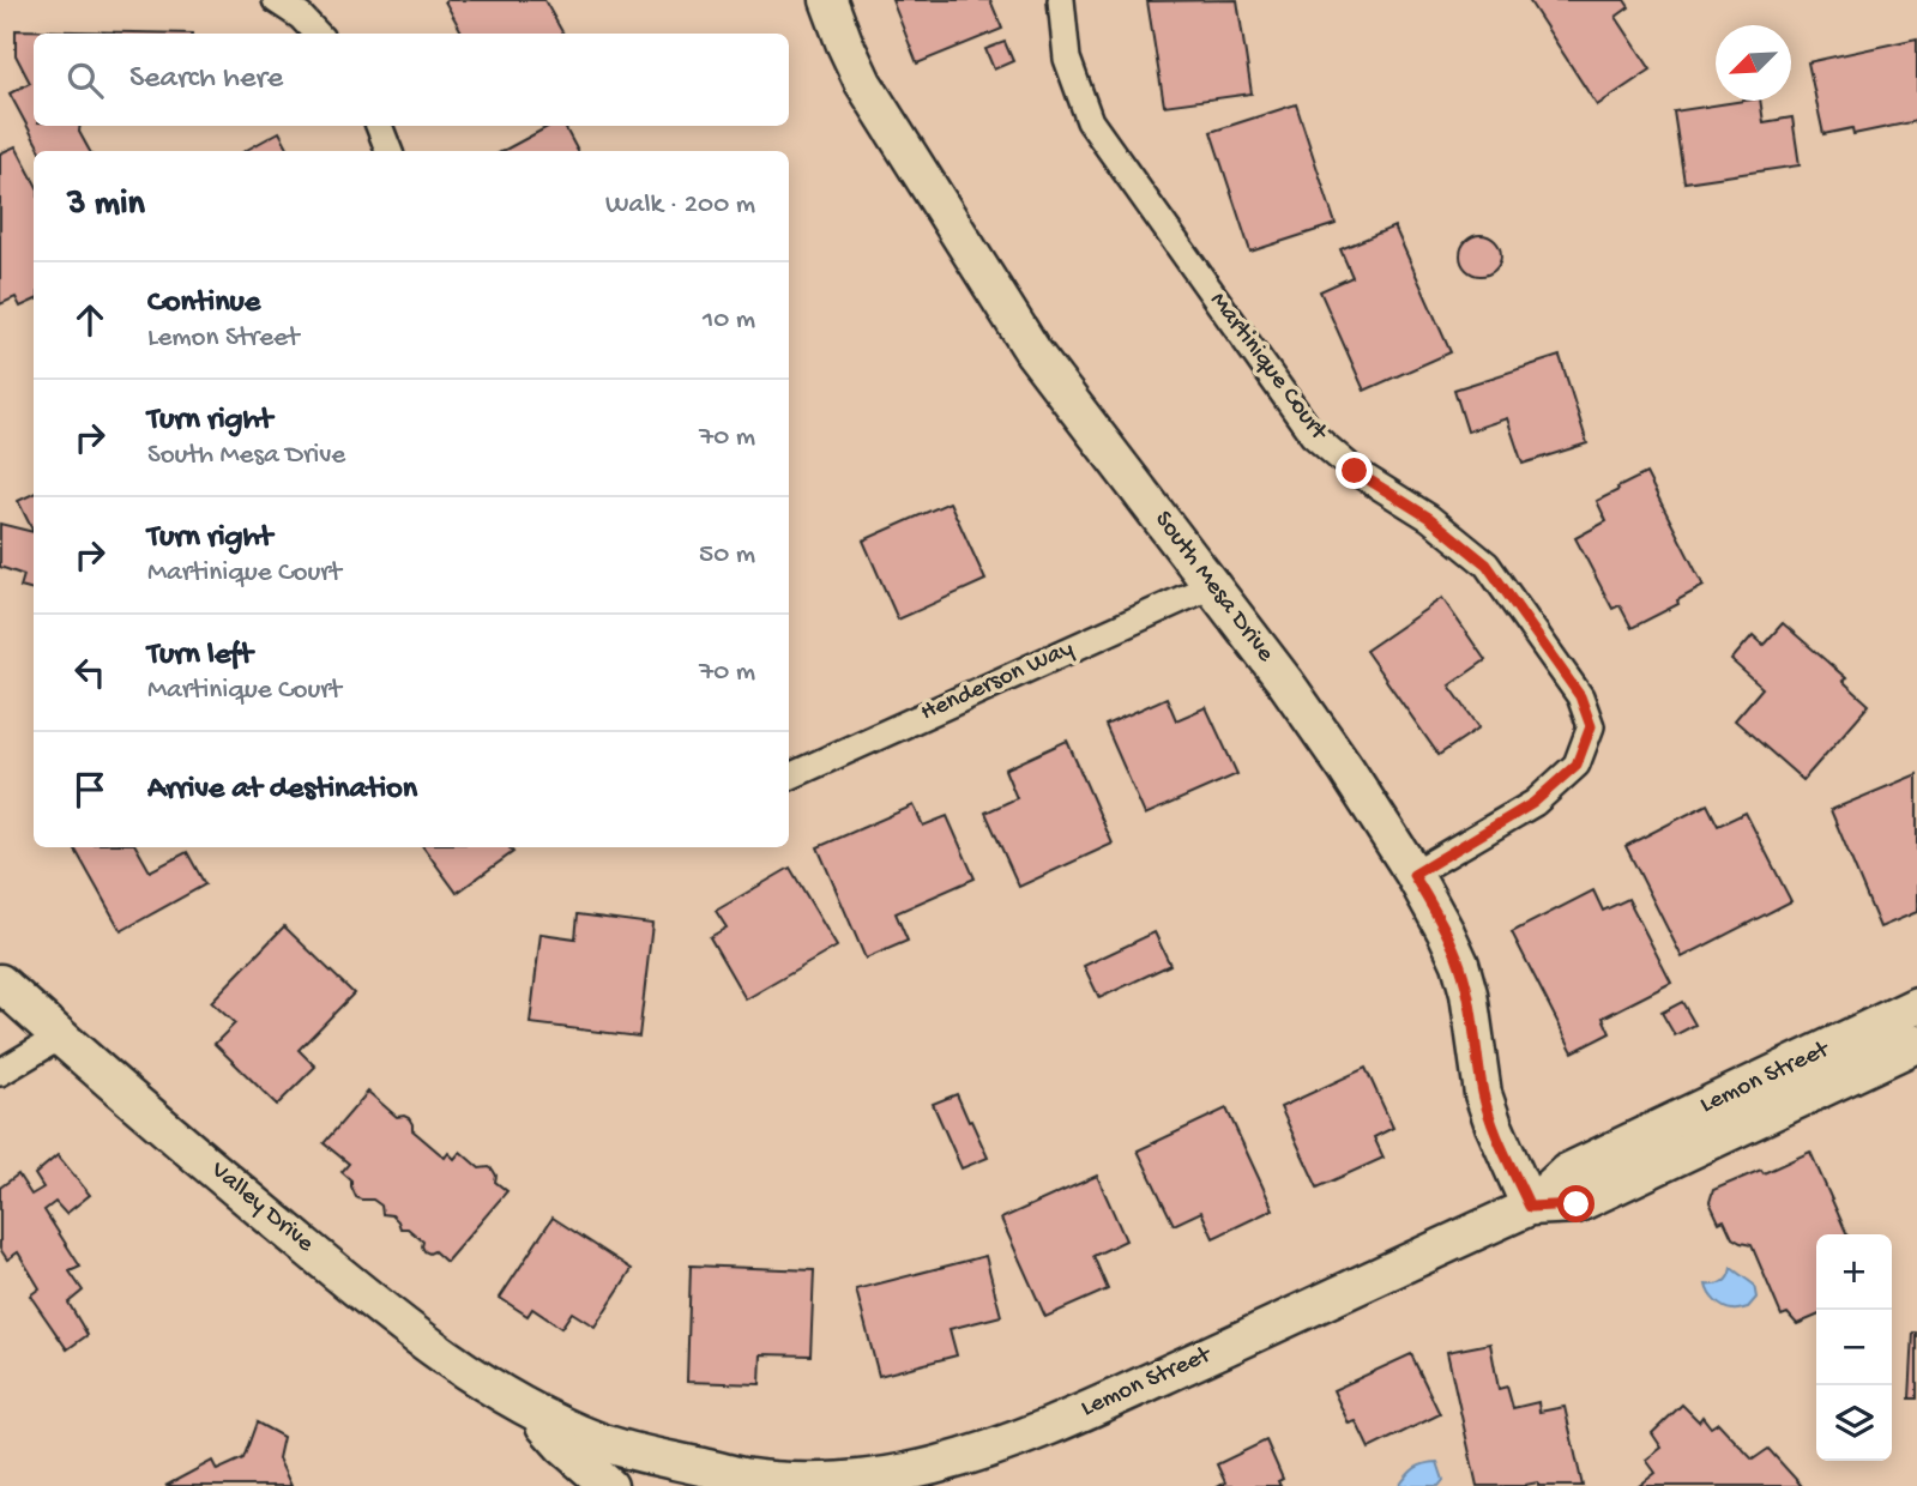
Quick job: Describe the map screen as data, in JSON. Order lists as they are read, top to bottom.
{
  "streets": {
    "street": [
      "Martinique Court",
      "South Mesa Drive",
      "Henderson Way",
      "Lemon Street",
      "Valley Drive"
    ]
  },
  "crossings": [
    ["Martinique Court", "South Mesa Drive"],
    ["South Mesa Drive", "Henderson Way"],
    ["South Mesa Drive", "Lemon Street"],
    ["Lemon Street", "Valley Drive"]
  ],
  "north": "bottom left",
  "page": {
    "search": "Search here",
    "heading": ["3 min", "Walk · 200 m"],
    "list": [
      ["Continue", "Lemon Street", "10 m"],
      ["Turn right", "South Mesa Drive", "70 m"],
      ["Turn right", "Martinique Court", "50 m"],
      ["Turn left", "Martinique Court", "70 m"],
      "Arrive at destination"
    ],
    "map_buttons": ["+", "−"]
  }
}
